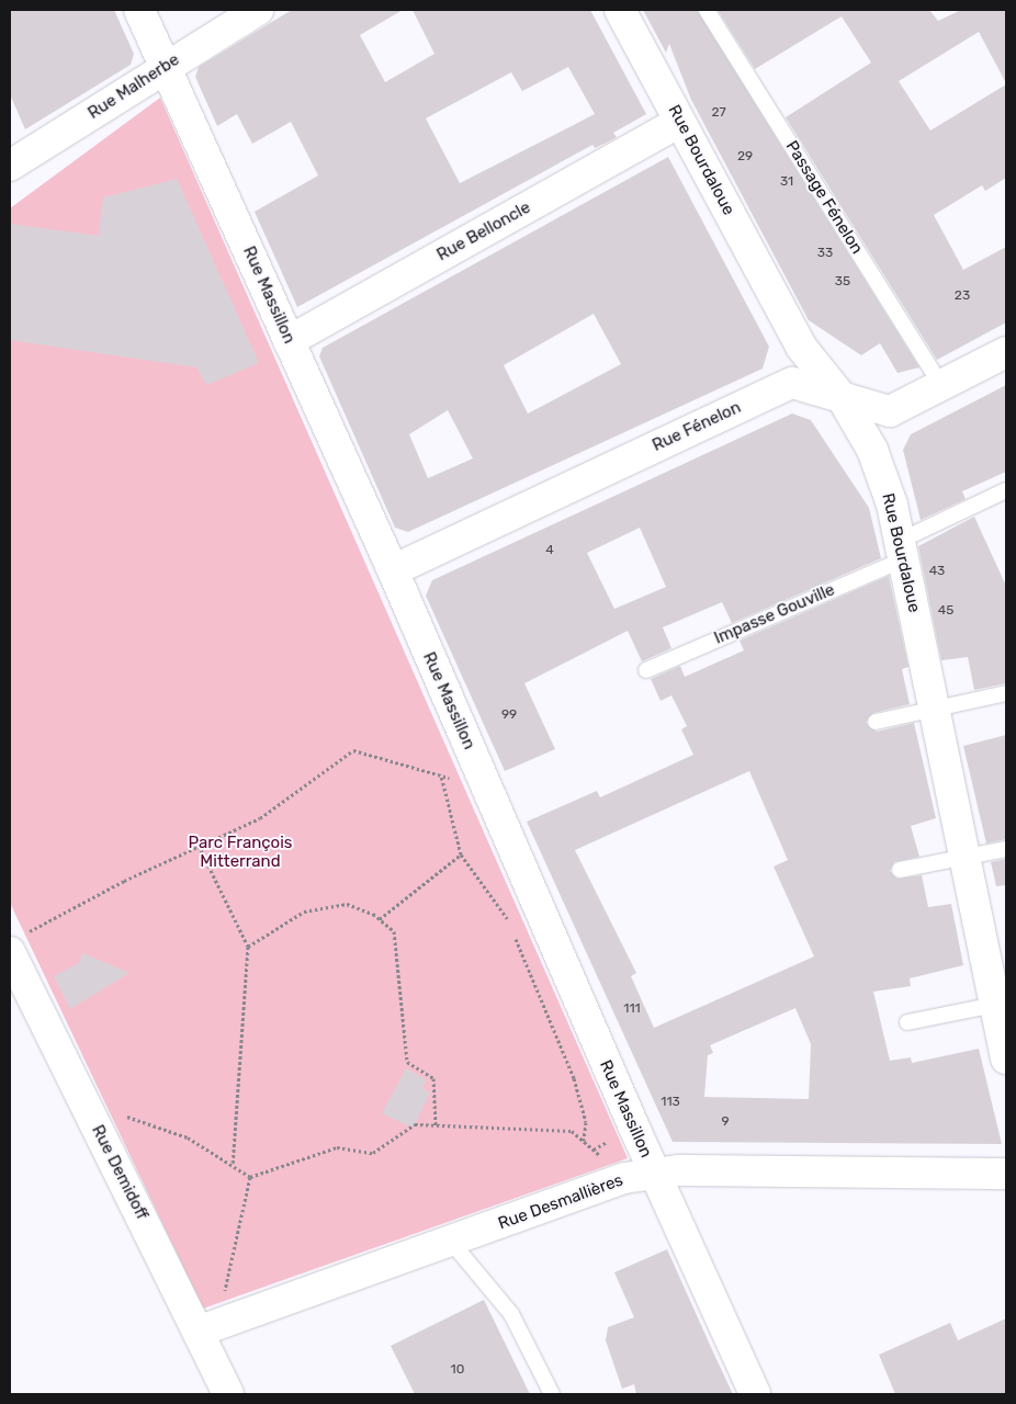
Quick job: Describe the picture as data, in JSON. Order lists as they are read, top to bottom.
{
  "streets": {
    "street": [
      "Rue Malherbe",
      "Rue Bourdaloue",
      "Rue Belloncle",
      "Rue Massillon",
      "Rue Fénelon",
      "Rue Demidoff",
      "Rue Desmallières"
    ],
    "lane": ["Passage Fénelon", "Impasse Gouville"]
  },
  "crossings": [
    ["Rue Malherbe", "Rue Massillon"],
    ["Rue Bourdaloue", "Rue Belloncle"],
    ["Rue Bourdaloue", "Rue Fénelon"],
    ["Rue Bourdaloue", "Impasse Gouville"],
    ["Passage Fénelon", "Rue Fénelon"],
    ["Rue Belloncle", "Rue Massillon"],
    ["Rue Massillon", "Rue Fénelon"],
    ["Rue Massillon", "Rue Desmallières"],
    ["Rue Demidoff", "Rue Desmallières"]
  ],
  "parks": ["Parc François Mitterrand"],
  "house_numbers": [
    "27",
    "29",
    "31",
    "33",
    "35",
    "23",
    "4",
    "43",
    "45",
    "99",
    "111",
    "113",
    "9",
    "10"
  ]
}
